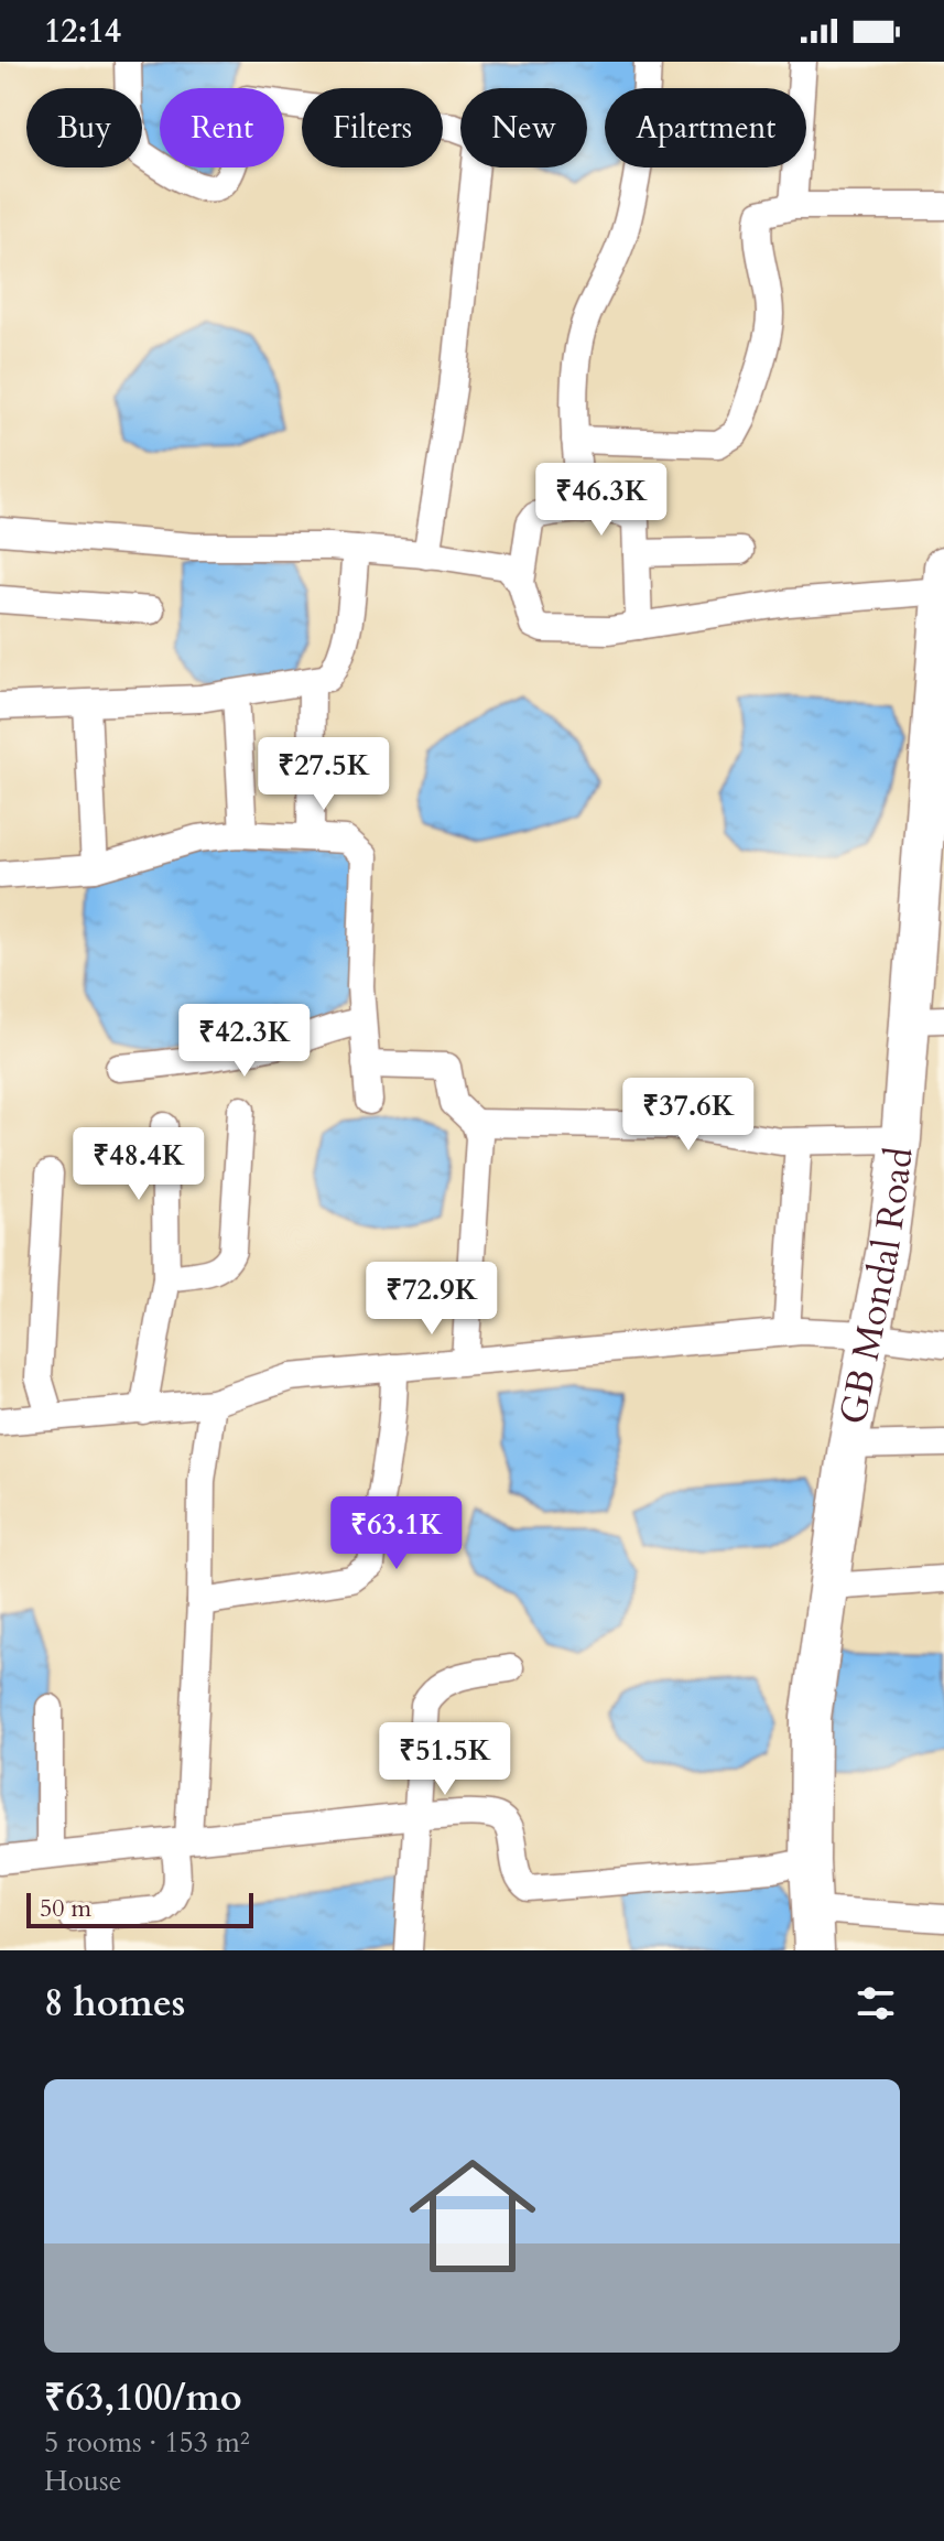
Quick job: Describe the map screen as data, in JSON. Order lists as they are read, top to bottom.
{
  "streets": {
    "street": ["GB Mondal Road"]
  },
  "scale_bar": "50 m",
  "page": {
    "status": "12:14",
    "chip": [
      "Buy",
      "Rent",
      "Filters",
      "New",
      "Apartment"
    ],
    "price": [
      "₹46.3K",
      "₹27.5K",
      "₹42.3K",
      "₹37.6K",
      "₹48.4K",
      "₹72.9K",
      "₹63.1K",
      "₹51.5K"
    ],
    "scale": "50 m",
    "heading": "8 homes",
    "list": [
      {
        "name": "₹63,100/mo",
        "note": "5 rooms · 153 m² · House"
      }
    ]
  }
}
